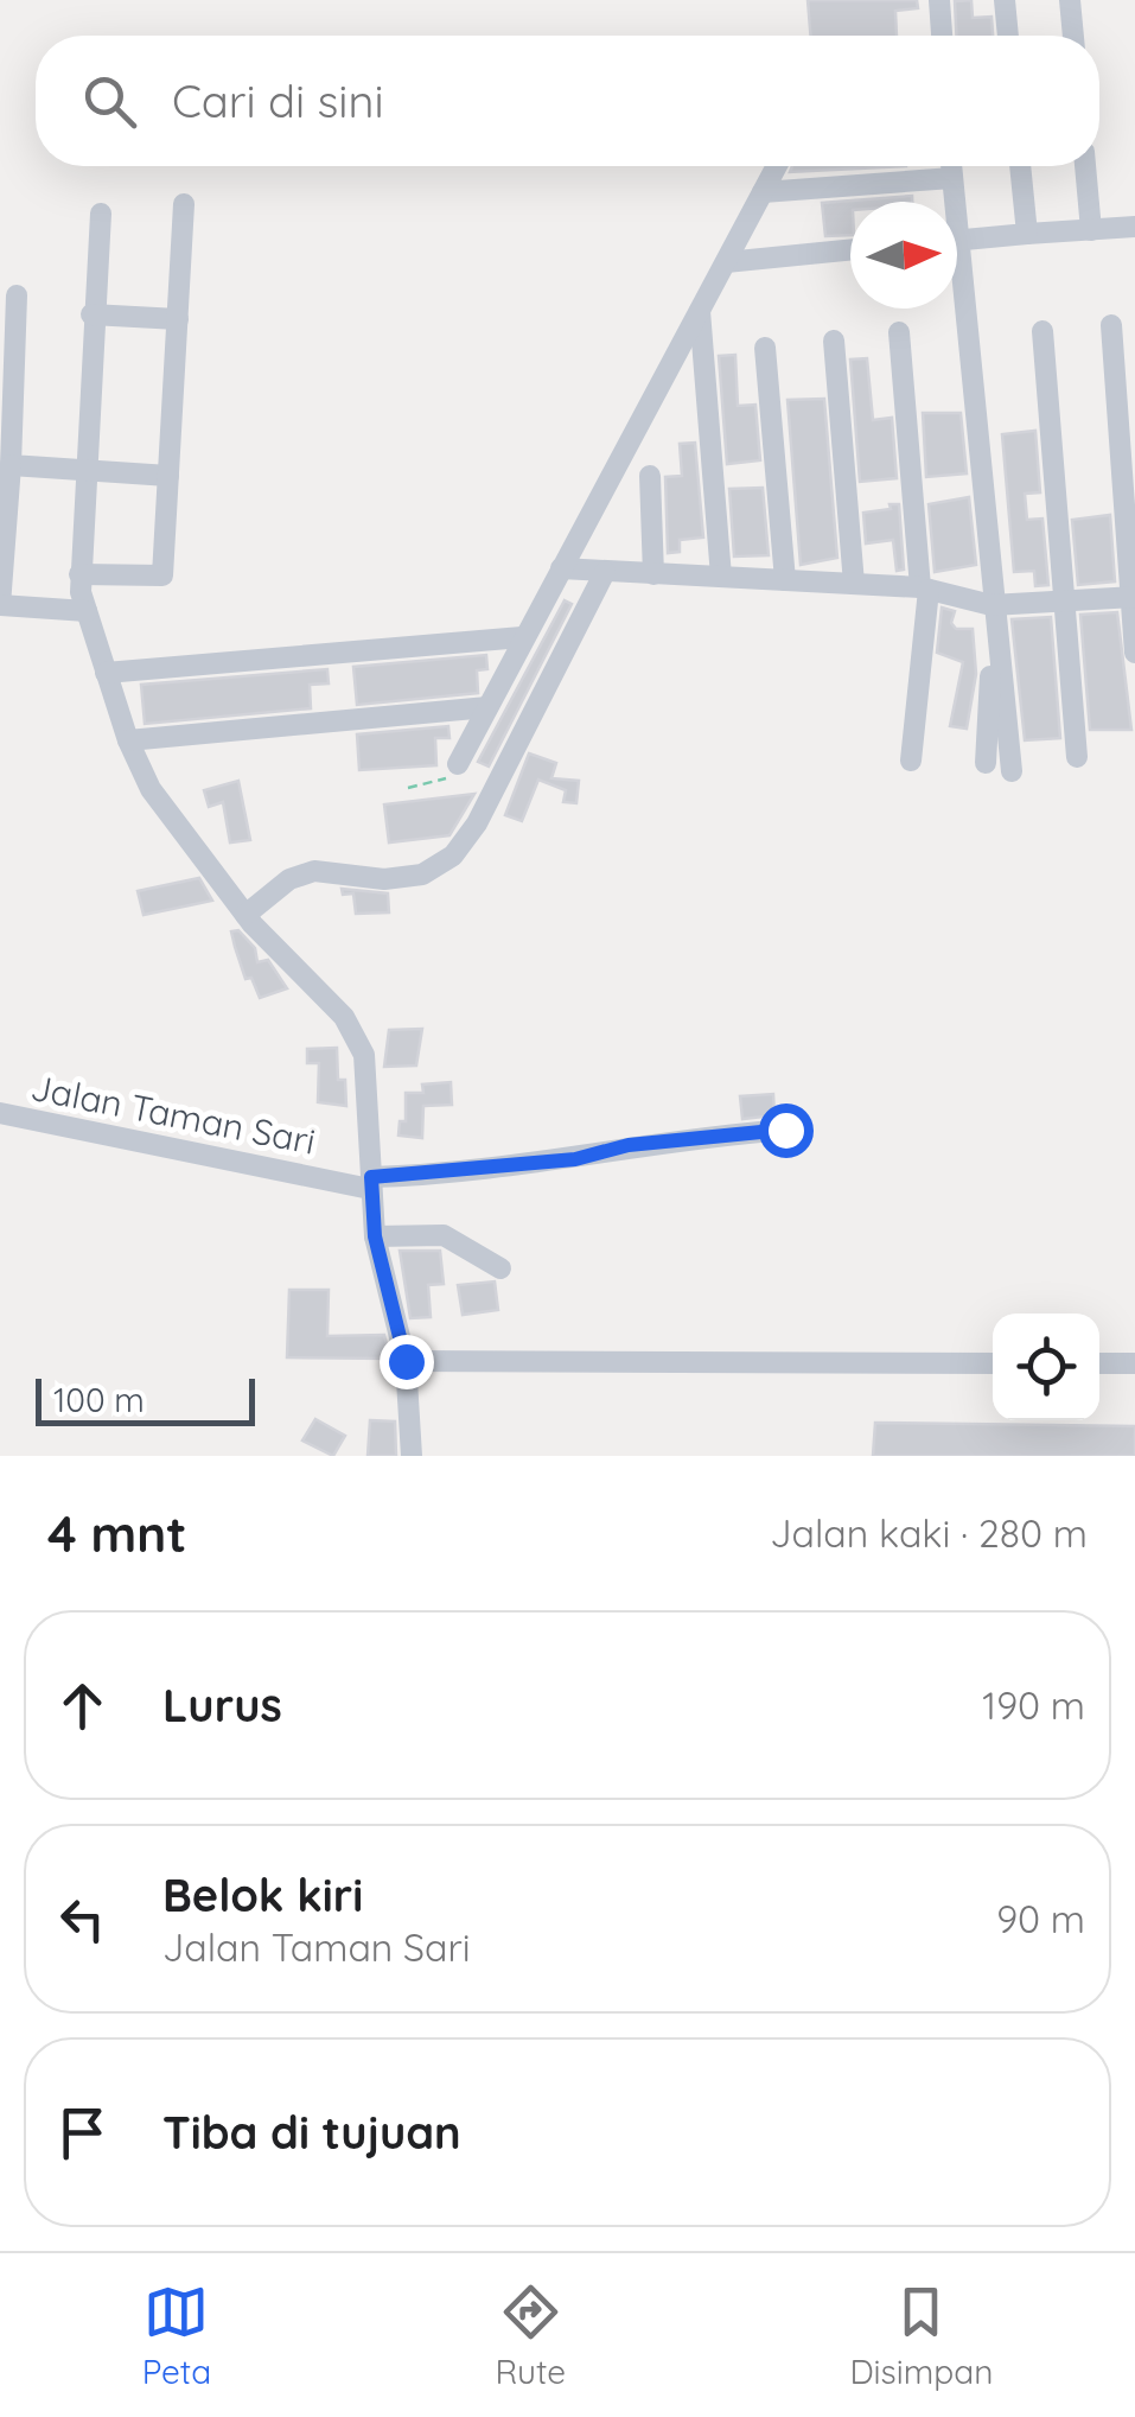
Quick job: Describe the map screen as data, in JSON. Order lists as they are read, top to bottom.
{
  "streets": {
    "street": ["Jalan Taman Sari"]
  },
  "scale_bar": "100 m",
  "north": "right",
  "page": {
    "search": "Cari di sini",
    "scale": "100 m",
    "heading": ["4 mnt", "Jalan kaki · 280 m"],
    "list": [
      ["Lurus", "190 m"],
      ["Belok kiri", "Jalan Taman Sari", "90 m"],
      "Tiba di tujuan"
    ],
    "nav": ["Peta", "Rute", "Disimpan"]
  }
}
